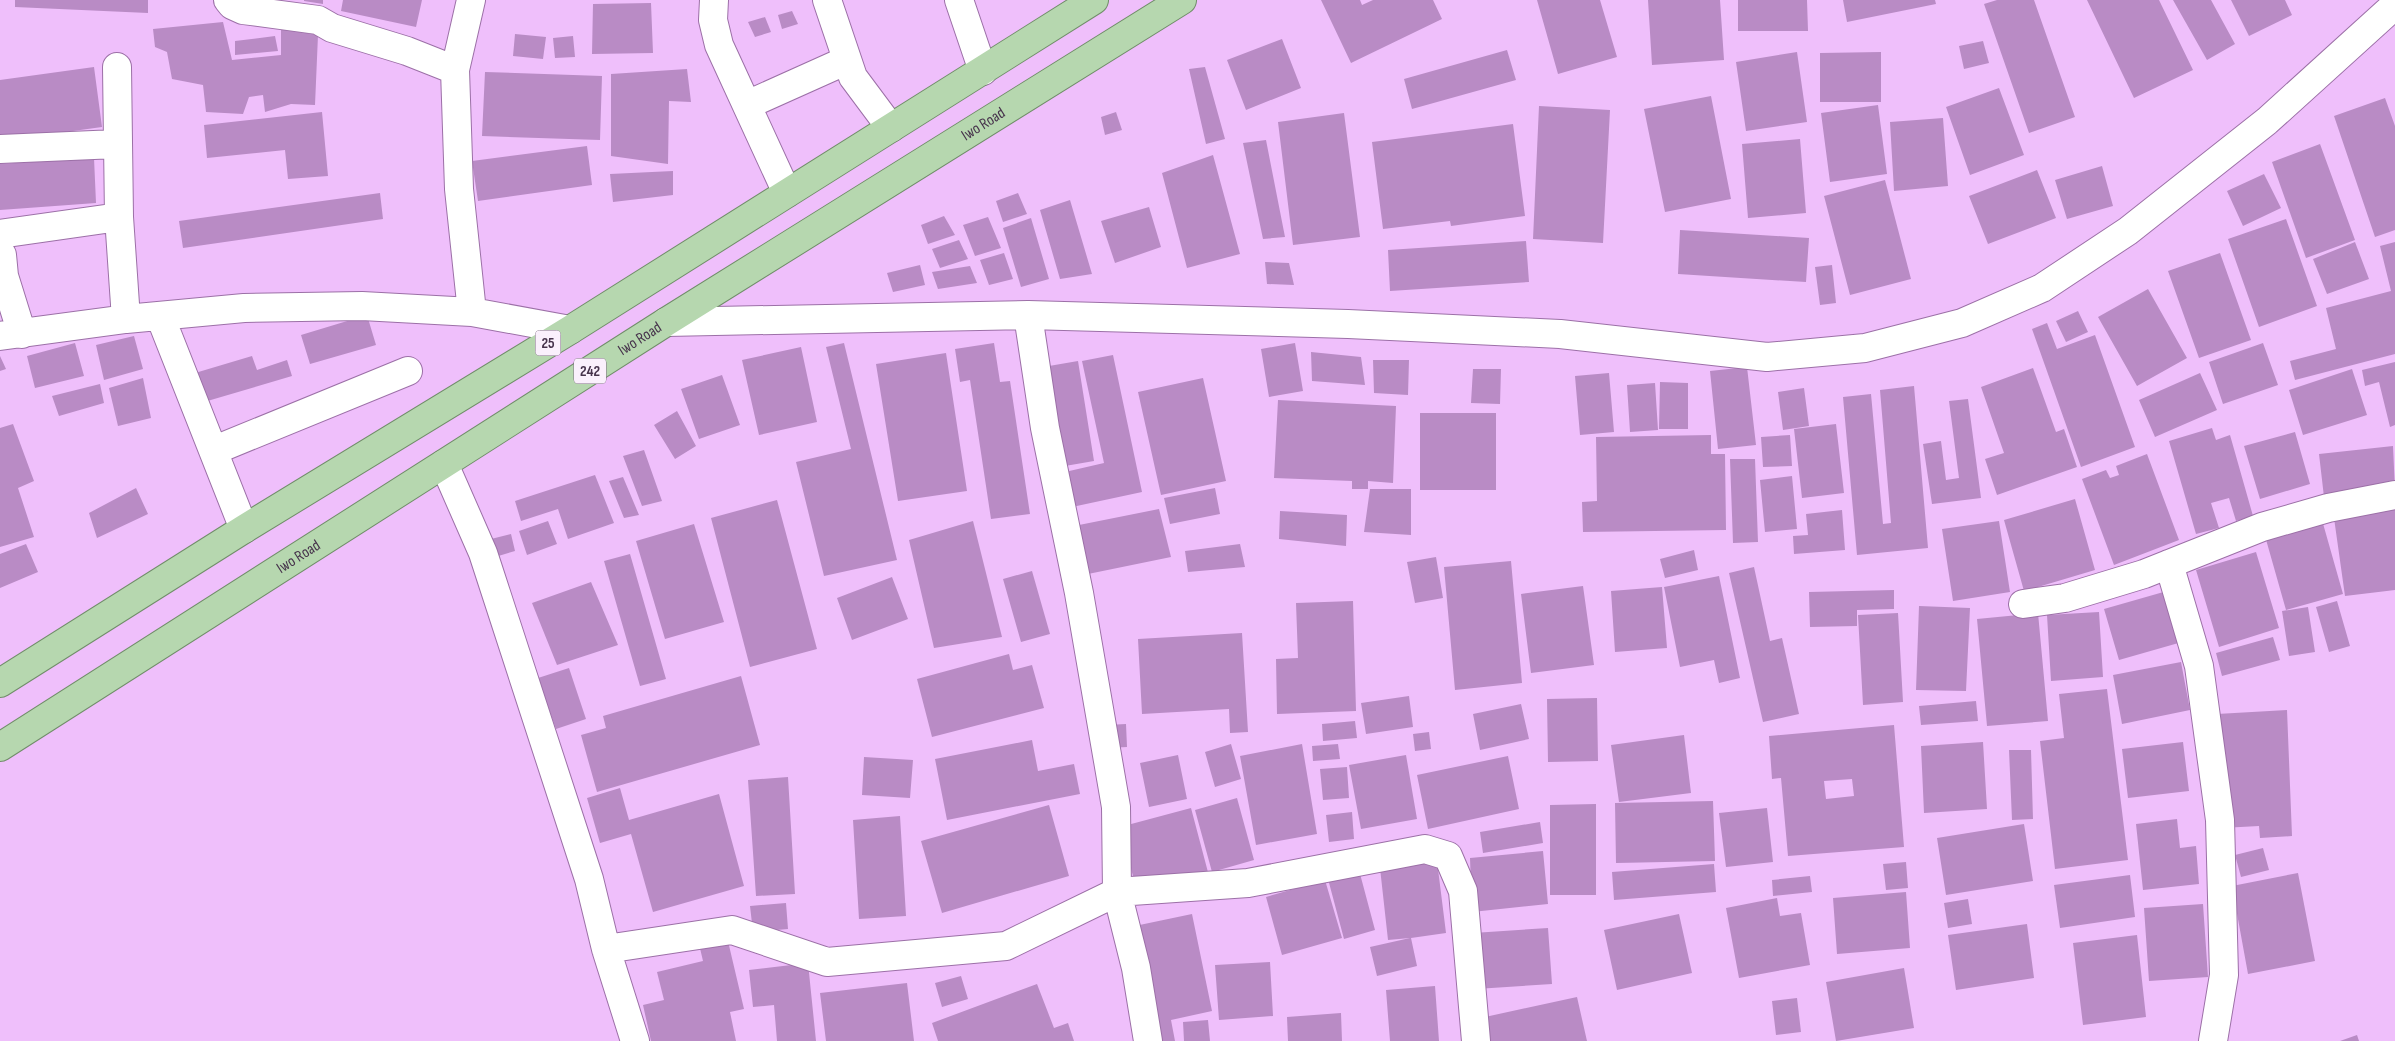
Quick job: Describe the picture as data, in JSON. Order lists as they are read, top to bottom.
{
  "streets": {
    "main road": ["Iwo Road", "25", "242"]
  }
}
